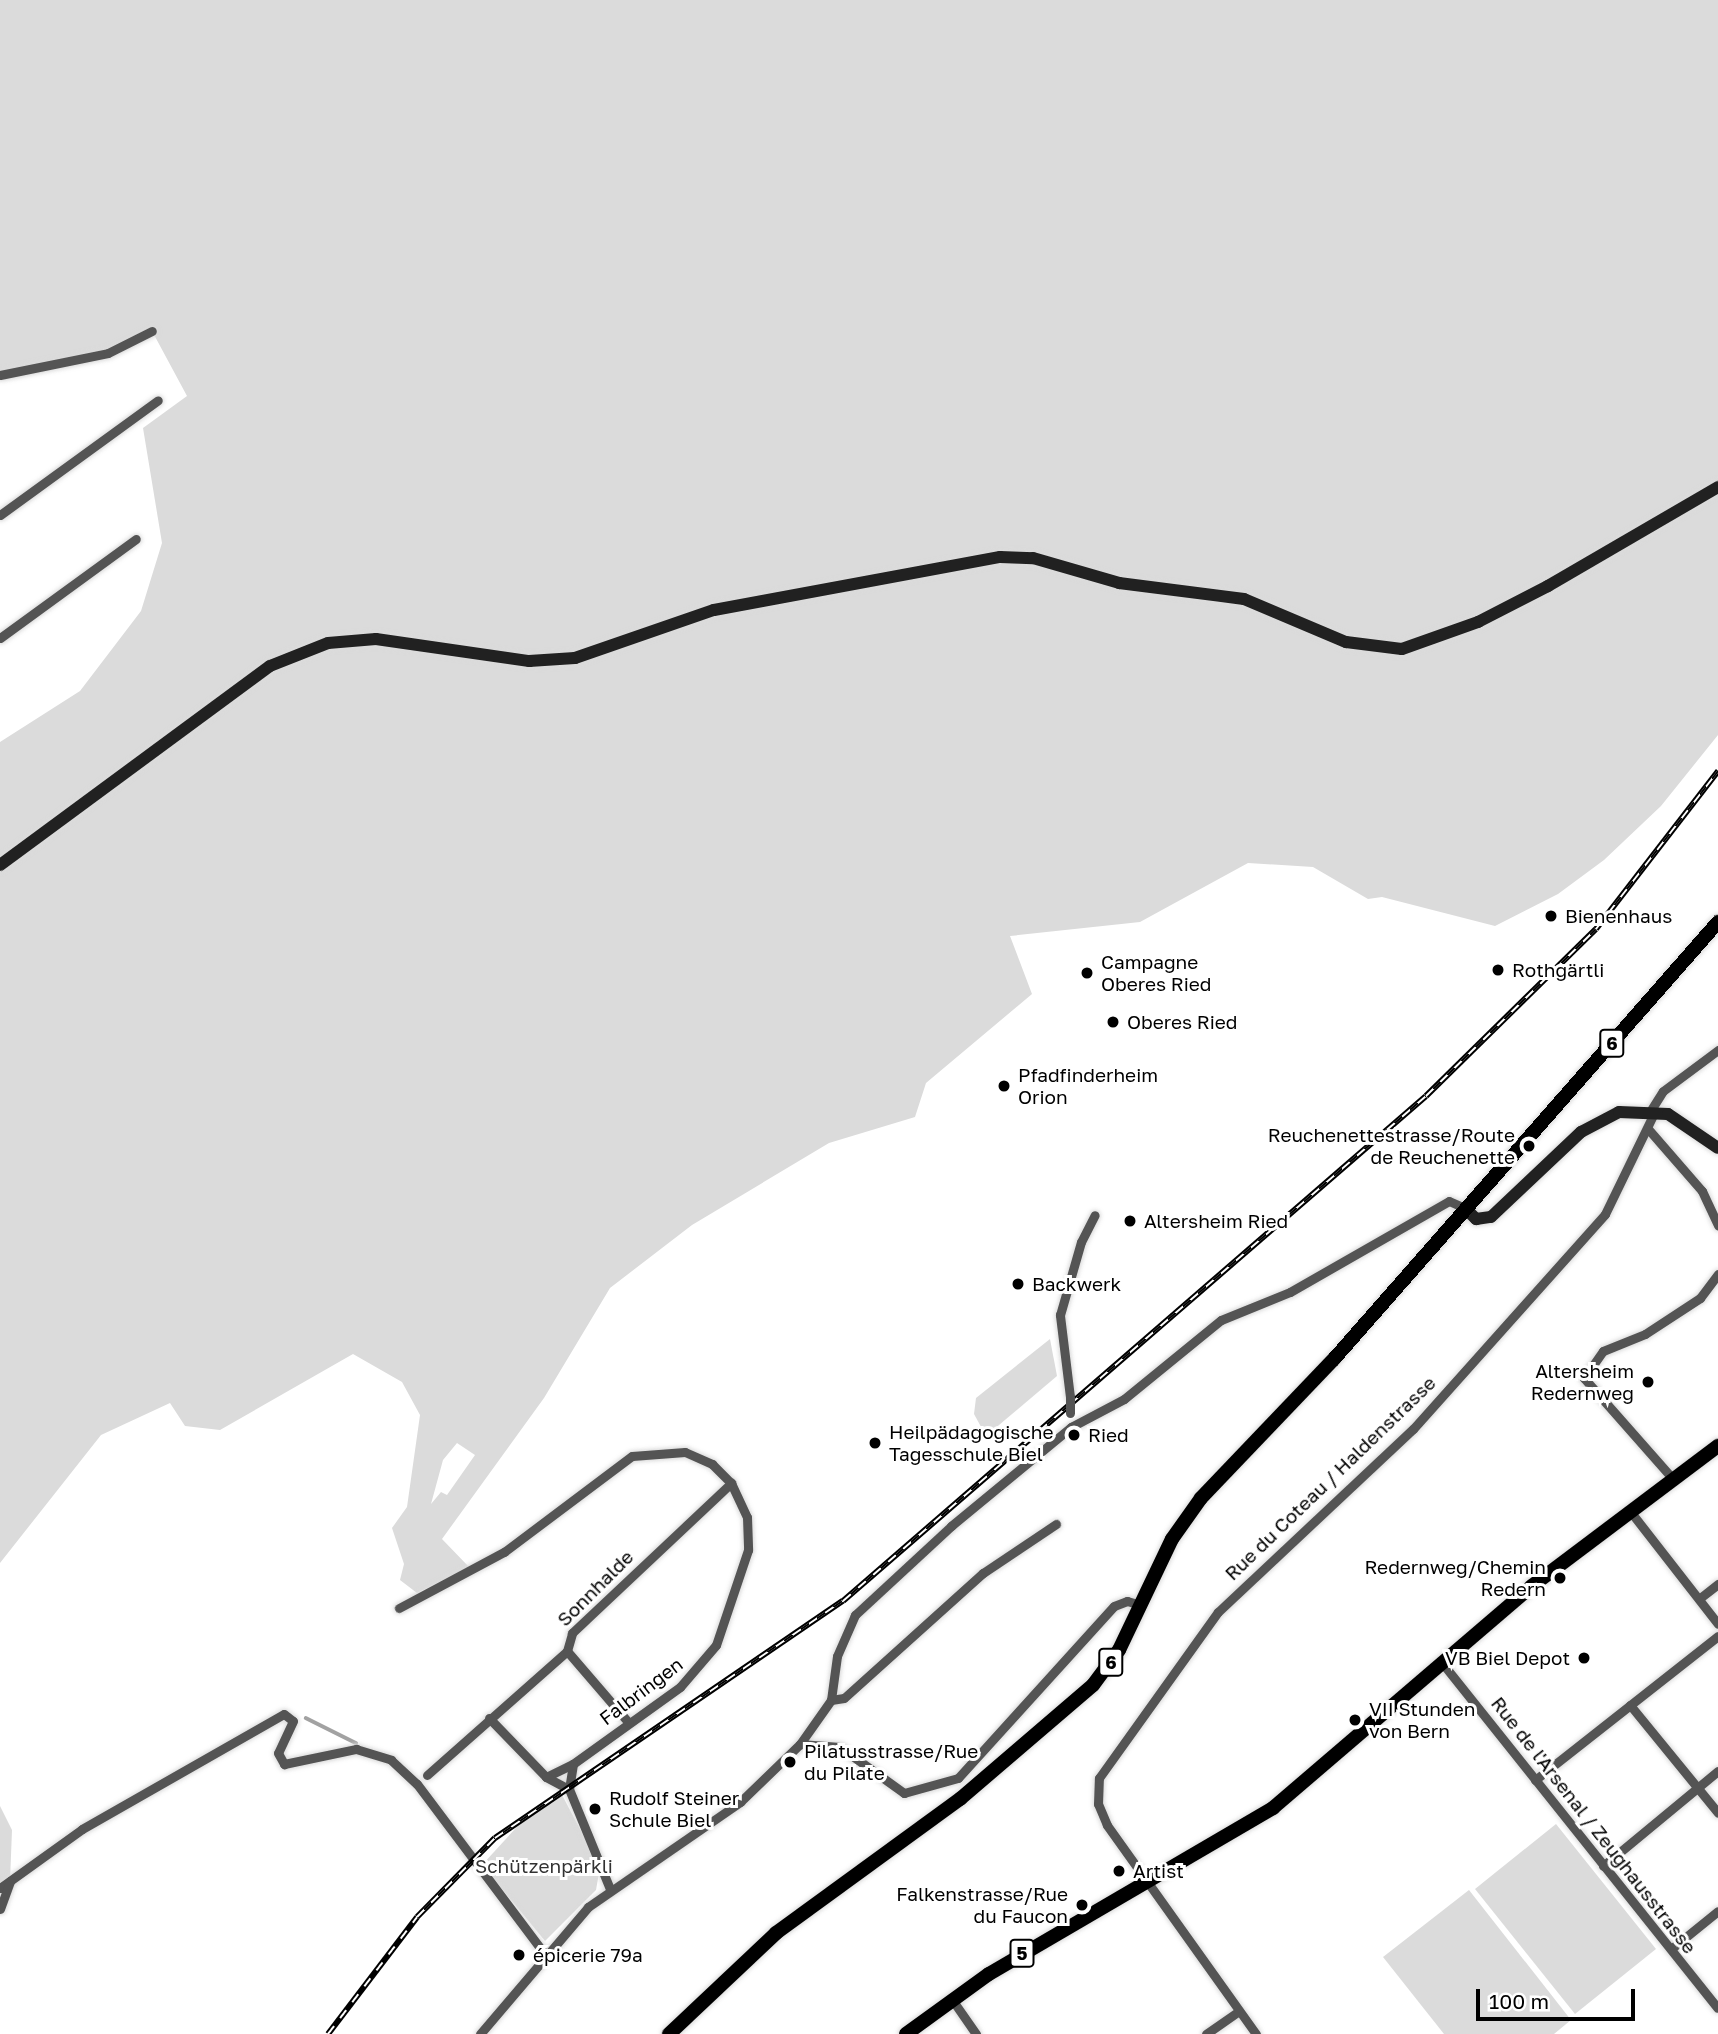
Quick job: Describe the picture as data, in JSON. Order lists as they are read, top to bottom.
{
  "streets": {
    "main road": ["6", "5"],
    "street": [
      "Rue du Coteau / Haldenstrasse",
      "Sonnhalde",
      "Falbringen",
      "Rue de l'Arsenal / Zeughausstrasse"
    ]
  },
  "crossings": [
    ["Rue du Coteau / Haldenstrasse", "5"],
    ["Sonnhalde", "Falbringen"],
    ["Rue de l'Arsenal / Zeughausstrasse", "5"]
  ],
  "parks": ["Schützenpärkli"],
  "places": [
    "Bienenhaus",
    "Rothgärtli",
    "Campagne Oberes Ried",
    "Oberes Ried",
    "Pfadfinderheim Orion",
    "Reuchenettestrasse/Route de Reuchenette",
    "Altersheim Ried",
    "Backwerk",
    "Altersheim Redernweg",
    "Ried",
    "Heilpädagogische Tagesschule Biel",
    "Redernweg/Chemin Redern",
    "VB Biel Depot",
    "VII Stunden von Bern",
    "Pilatusstrasse/Rue du Pilate",
    "Rudolf Steiner Schule Biel",
    "Artist",
    "Falkenstrasse/Rue du Faucon",
    "épicerie 79a"
  ],
  "scale_bar": "100 m"
}
